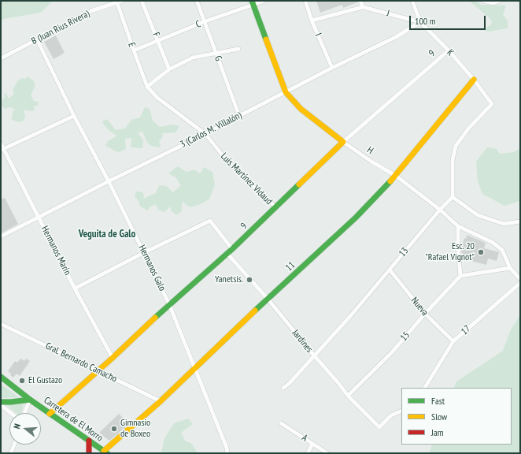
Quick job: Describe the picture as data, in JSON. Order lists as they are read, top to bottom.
{
  "streets": {
    "street": [
      "J",
      "C",
      "B (Juan Rius Rivera)",
      "F",
      "I",
      "E",
      "K",
      "9",
      "G",
      "3 (Carlos M. Villalón)",
      "H",
      "Luis Martínez Vidaud",
      "Hermanos Marín",
      "13",
      "11",
      "Hermanos Galo",
      "Nueva",
      "17",
      "15",
      "Jardines",
      "Gral. Bernardo Camacho",
      "Carretera de El Morro",
      "A"
    ]
  },
  "crossings": [
    ["J", "K"],
    ["J", "3 (Carlos M. Villalón)"],
    ["C", "F"],
    ["C", "E"],
    ["C", "G"],
    ["C", "H"],
    ["B (Juan Rius Rivera)", "E"],
    ["B (Juan Rius Rivera)", "Hermanos Galo"],
    ["I", "3 (Carlos M. Villalón)"],
    ["E", "Luis Martínez Vidaud"],
    ["K", "9"],
    ["K", "3 (Carlos M. Villalón)"],
    ["K", "13"],
    ["K", "11"],
    ["9", "H"],
    ["9", "Luis Martínez Vidaud"],
    ["9", "Hermanos Marín"],
    ["9", "Hermanos Galo"],
    ["9", "Jardines"],
    ["9", "Gral. Bernardo Camacho"],
    ["9", "Carretera de El Morro"],
    ["G", "3 (Carlos M. Villalón)"],
    ["3 (Carlos M. Villalón)", "H"],
    ["3 (Carlos M. Villalón)", "Luis Martínez Vidaud"],
    ["3 (Carlos M. Villalón)", "Hermanos Marín"],
    ["3 (Carlos M. Villalón)", "Hermanos Galo"],
    ["H", "13"],
    ["H", "11"],
    ["13", "Nueva"],
    ["13", "Jardines"],
    ["11", "Hermanos Galo"],
    ["11", "Jardines"],
    ["11", "Gral. Bernardo Camacho"],
    ["11", "Carretera de El Morro"],
    ["Nueva", "17"],
    ["Nueva", "15"],
    ["15", "Jardines"]
  ],
  "districts": ["Veguita de Galo"],
  "places": [
    "Esc. 20 \"Rafael Vignot\"",
    "Yanetsis.",
    "El Gustazo",
    "Gimnasio de Boxeo"
  ],
  "legend": ["Fast", "Slow", "Jam"],
  "scale_bar": "100 m",
  "north": "left"
}
